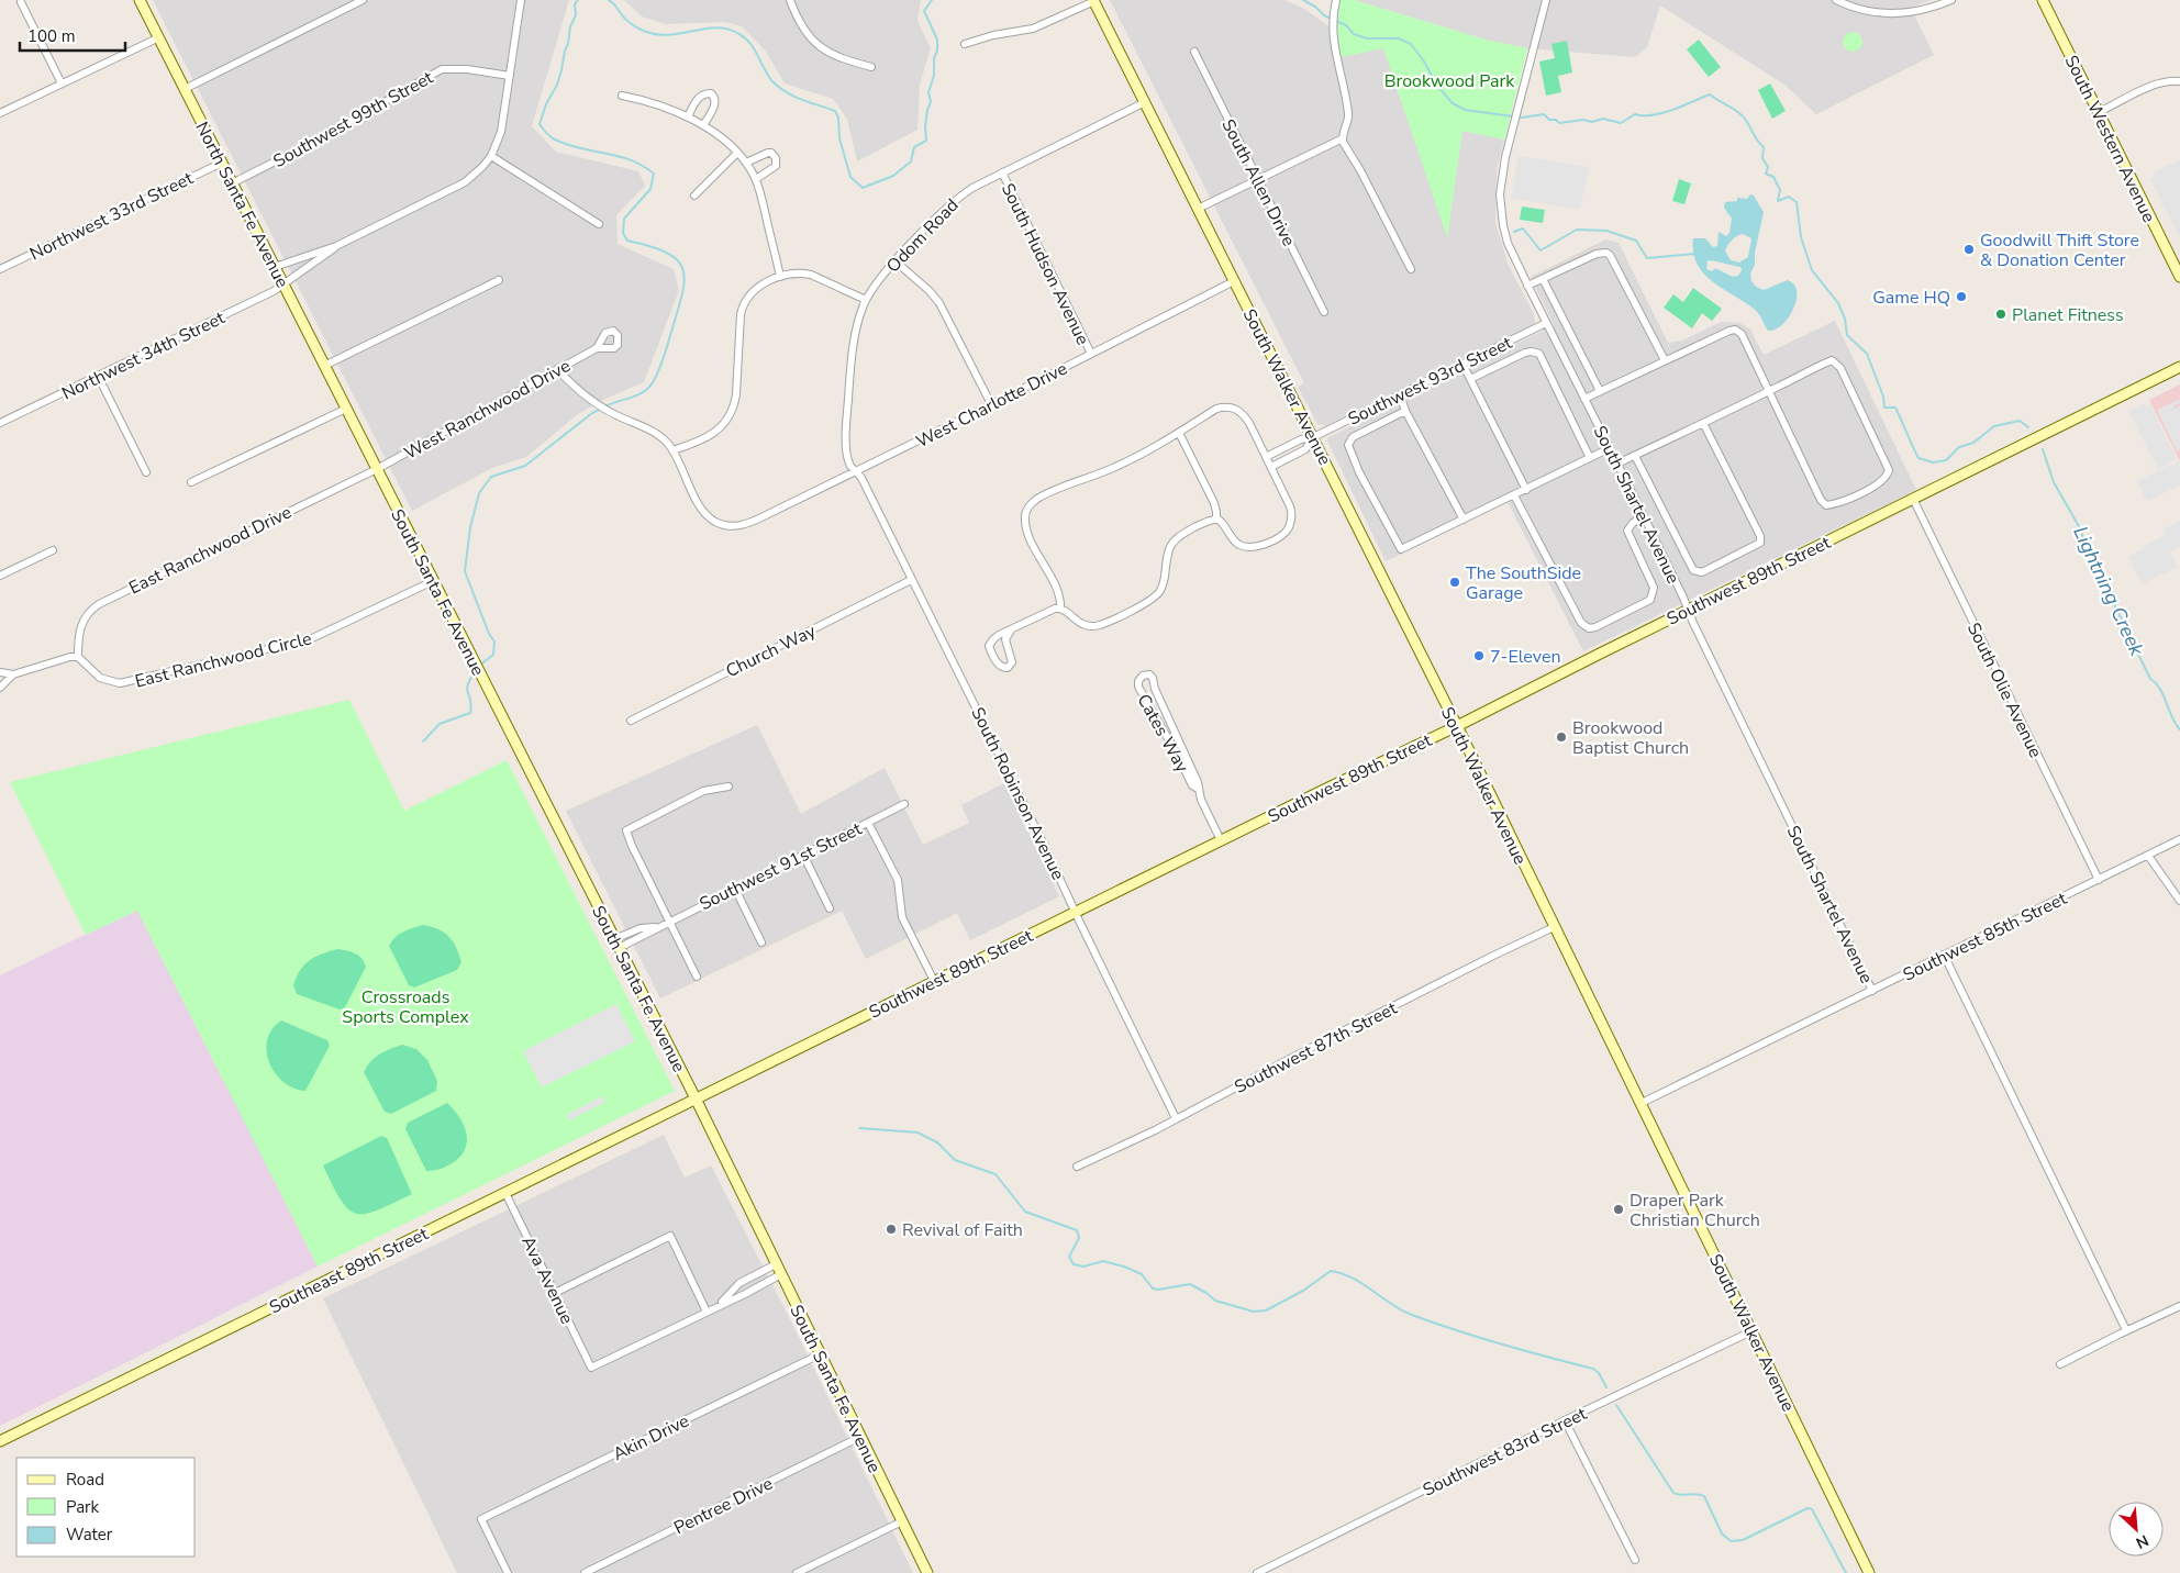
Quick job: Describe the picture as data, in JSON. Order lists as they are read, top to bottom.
{
  "streets": {
    "main road": [
      "South Western Avenue",
      "North Santa Fe Avenue",
      "South Walker Avenue",
      "Southwest 89th Street",
      "South Santa Fe Avenue",
      "Southeast 89th Street"
    ],
    "street": [
      "Southwest 99th Street",
      "South Allen Drive",
      "Northwest 33rd Street",
      "Odom Road",
      "South Hudson Avenue",
      "Northwest 34th Street",
      "Southwest 93rd Street",
      "West Charlotte Drive",
      "West Ranchwood Drive",
      "South Shartel Avenue",
      "East Ranchwood Drive",
      "Church Way",
      "East Ranchwood Circle",
      "South Olie Avenue",
      "Cates Way",
      "South Robinson Avenue",
      "Southwest 91st Street",
      "Southwest 85th Street",
      "Southwest 87th Street",
      "Ava Avenue",
      "Akin Drive",
      "Southwest 83rd Street",
      "Pentree Drive"
    ]
  },
  "crossings": [
    ["Southwest 99th Street", "North Santa Fe Avenue"],
    ["North Santa Fe Avenue", "Northwest 33rd Street"],
    ["North Santa Fe Avenue", "Northwest 34th Street"],
    ["North Santa Fe Avenue", "South Santa Fe Avenue"],
    ["Odom Road", "South Hudson Avenue"],
    ["Odom Road", "South Walker Avenue"],
    ["Odom Road", "West Charlotte Drive"],
    ["Odom Road", "South Robinson Avenue"],
    ["South Hudson Avenue", "West Charlotte Drive"],
    ["Southwest 93rd Street", "South Walker Avenue"],
    ["Southwest 93rd Street", "South Shartel Avenue"],
    ["South Walker Avenue", "West Charlotte Drive"],
    ["South Walker Avenue", "Southwest 89th Street"],
    ["South Walker Avenue", "Southwest 85th Street"],
    ["South Walker Avenue", "Southwest 87th Street"],
    ["South Walker Avenue", "Southwest 83rd Street"],
    ["West Charlotte Drive", "South Robinson Avenue"],
    ["West Ranchwood Drive", "East Ranchwood Drive"],
    ["West Ranchwood Drive", "South Santa Fe Avenue"],
    ["South Shartel Avenue", "Southwest 89th Street"],
    ["South Shartel Avenue", "Southwest 85th Street"],
    ["East Ranchwood Drive", "South Santa Fe Avenue"],
    ["East Ranchwood Drive", "East Ranchwood Circle"],
    ["Southwest 89th Street", "South Santa Fe Avenue"],
    ["Southwest 89th Street", "South Olie Avenue"],
    ["Southwest 89th Street", "Cates Way"],
    ["Southwest 89th Street", "South Robinson Avenue"],
    ["Southwest 89th Street", "Southeast 89th Street"],
    ["South Santa Fe Avenue", "East Ranchwood Circle"],
    ["South Santa Fe Avenue", "Southwest 91st Street"],
    ["South Santa Fe Avenue", "Southeast 89th Street"],
    ["South Santa Fe Avenue", "Akin Drive"],
    ["South Santa Fe Avenue", "Pentree Drive"],
    ["Church Way", "South Robinson Avenue"],
    ["South Olie Avenue", "Southwest 85th Street"],
    ["South Robinson Avenue", "Southwest 87th Street"],
    ["Southeast 89th Street", "Ava Avenue"]
  ],
  "water": ["Lightning Creek"],
  "parks": ["Brookwood Park", "Crossroads Sports Complex"],
  "places": [
    "Goodwill Thift Store & Donation Center",
    "Game HQ",
    "Planet Fitness",
    "The SouthSide Garage",
    "7-Eleven",
    "Brookwood Baptist Church",
    "Draper Park Christian Church",
    "Revival of Faith"
  ],
  "legend": ["Road", "Park", "Water"],
  "scale_bar": "100 m",
  "north": "bottom right"
}
